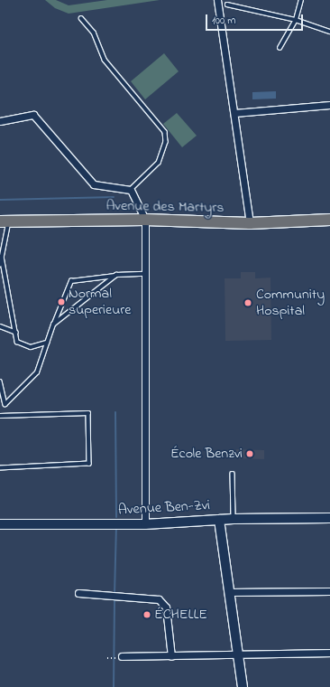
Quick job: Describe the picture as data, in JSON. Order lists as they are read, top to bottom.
{
  "streets": {
    "main road": ["Avenue des Martyrs"],
    "street": ["Avenue Ben-Zvi"]
  },
  "places": [
    "Normal superieure",
    "Community Hospital",
    "École Benzvi",
    "ÉCHELLE"
  ],
  "scale_bar": "100 m"
}
